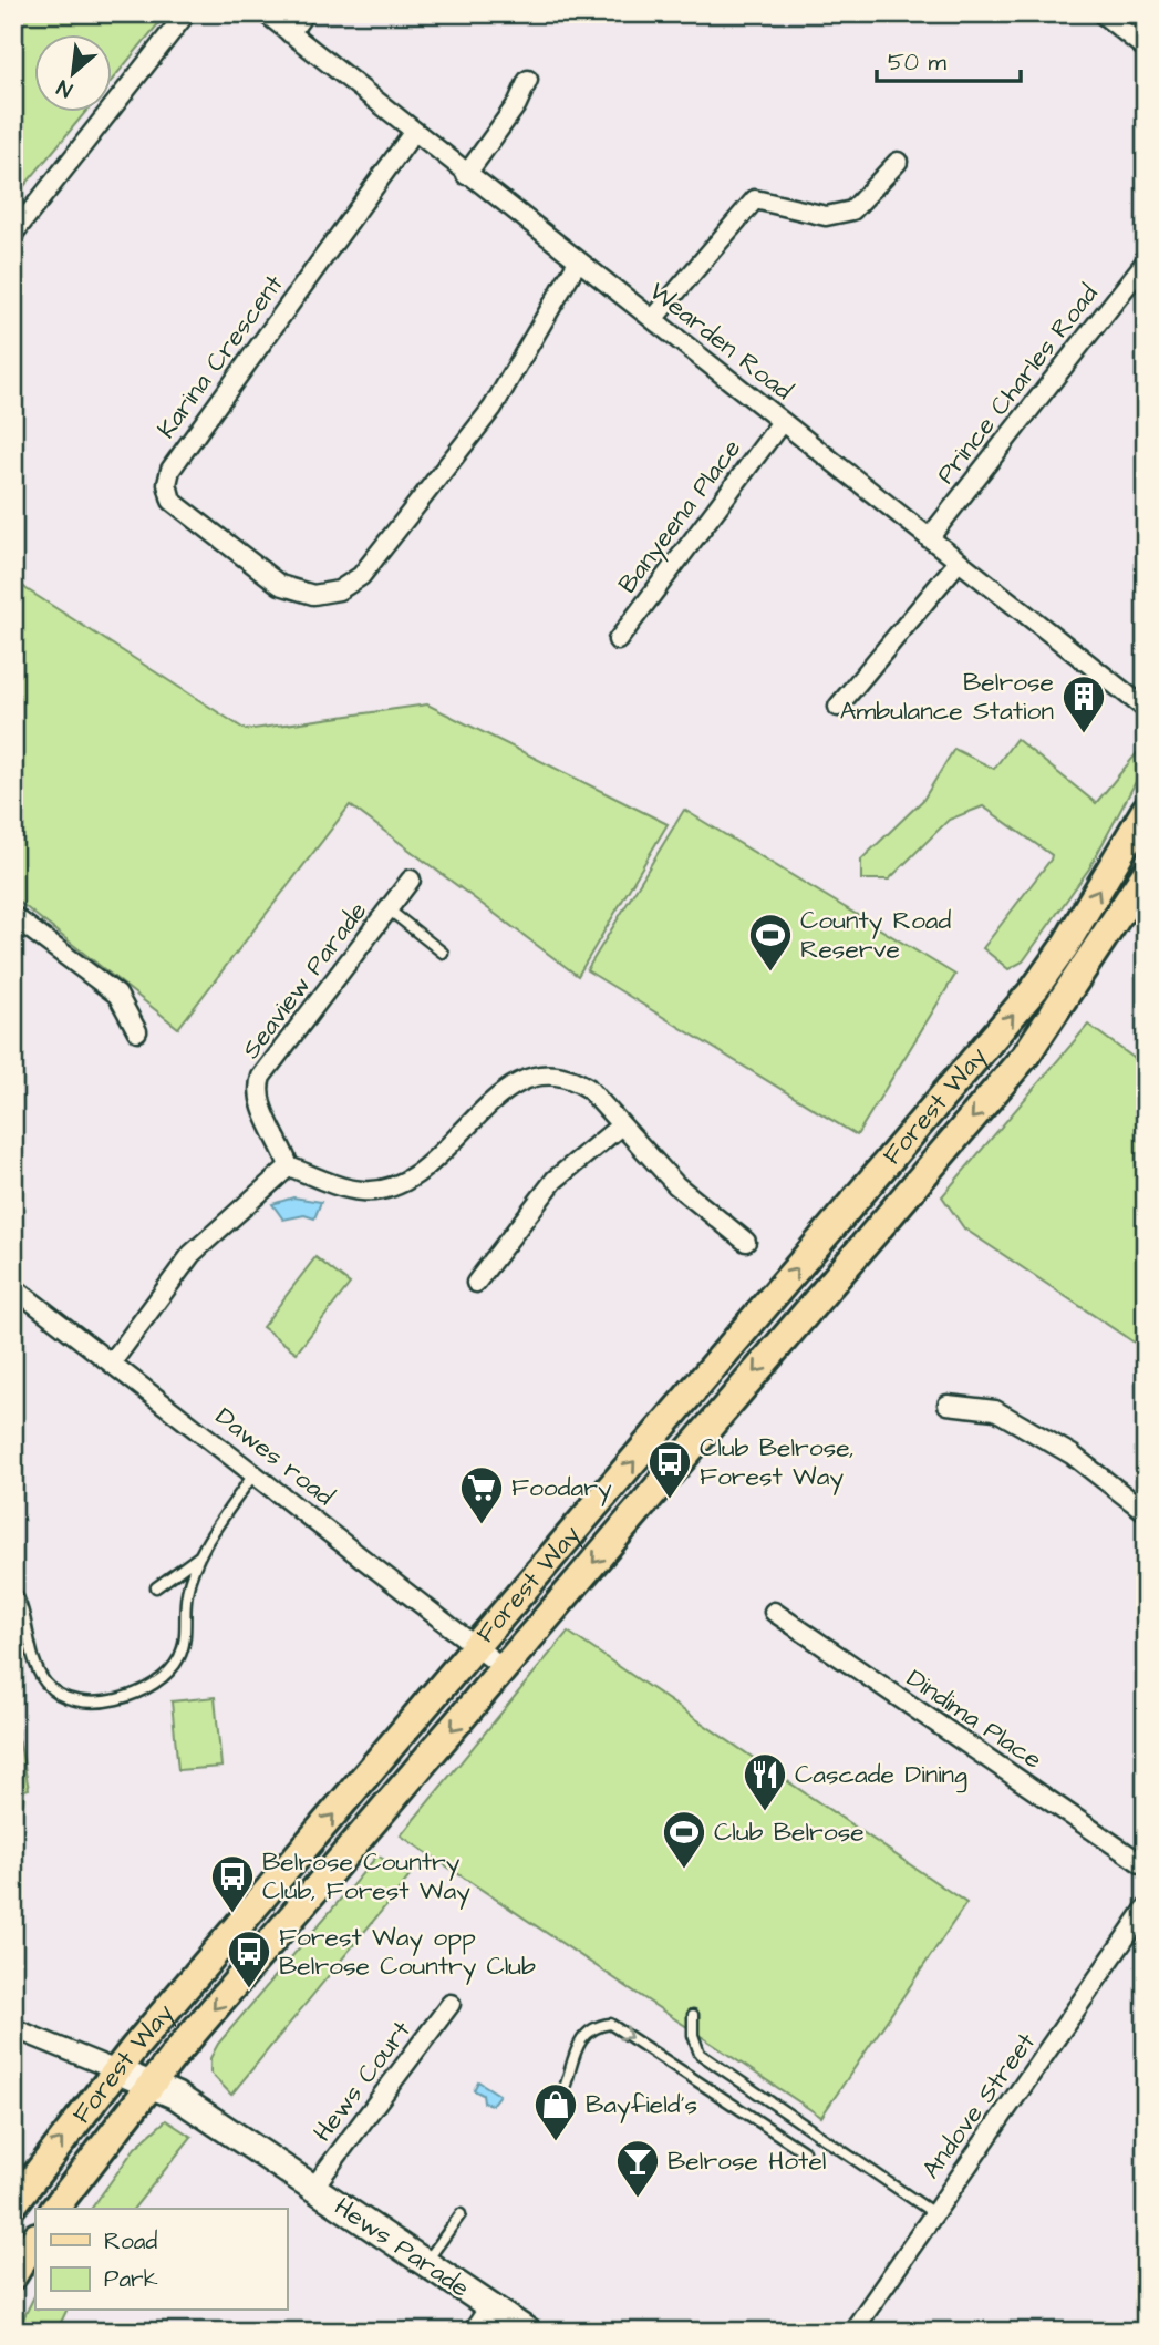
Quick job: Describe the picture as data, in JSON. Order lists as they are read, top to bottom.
{
  "streets": {
    "main road": ["Forest Way"],
    "street": [
      "Wearden Road",
      "Karina Crescent",
      "Prince Charles Road",
      "Banyeena Place",
      "Seaview Parade",
      "Dawes road",
      "Dindima Place",
      "Hews Court",
      "Andove Street",
      "Hews Parade"
    ]
  },
  "crossings": [
    ["Wearden Road", "Karina Crescent"],
    ["Wearden Road", "Prince Charles Road"],
    ["Wearden Road", "Banyeena Place"],
    ["Forest Way", "Dawes road"],
    ["Forest Way", "Hews Parade"],
    ["Hews Court", "Hews Parade"]
  ],
  "places": {
    "building": ["Belrose Ambulance Station"],
    "sports": ["County Road Reserve", "Club Belrose"],
    "bus stop": ["Club Belrose, Forest Way", "Belrose Country Club, Forest Way", "Forest Way opp Belrose Country Club"],
    "supermarket": ["Foodary"],
    "restaurant": ["Cascade Dining"],
    "shop": ["Bayfield's"],
    "bar": ["Belrose Hotel"]
  },
  "legend": ["Road", "Park"],
  "scale_bar": "50 m",
  "north": "bottom left"
}
